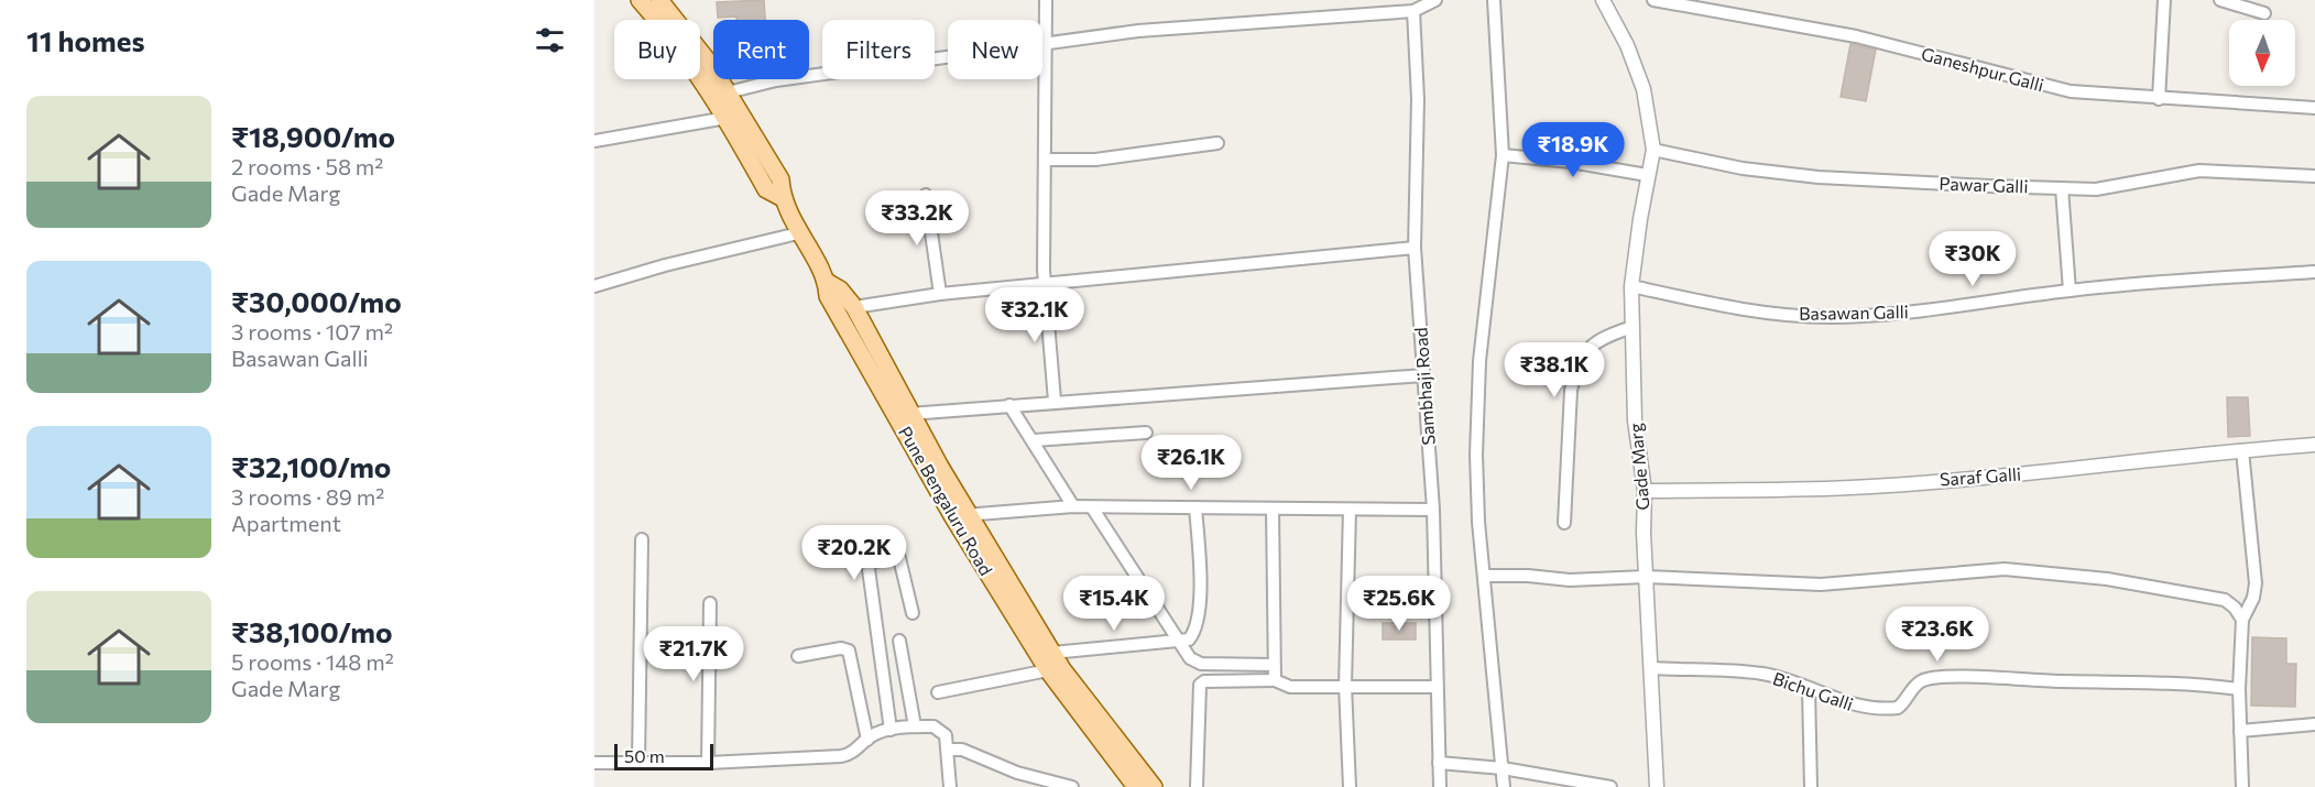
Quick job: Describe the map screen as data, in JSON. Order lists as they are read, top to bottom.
{
  "streets": {
    "main road": ["Pune Bengaluru Road"],
    "street": [
      "Ganeshpur Galli",
      "Pawar Galli",
      "Basawan Galli",
      "Sambhaji Road",
      "Gade Marg",
      "Saraf Galli",
      "Bichu Galli"
    ]
  },
  "crossings": [
    ["Pawar Galli", "Gade Marg"],
    ["Basawan Galli", "Gade Marg"],
    ["Gade Marg", "Saraf Galli"],
    ["Gade Marg", "Bichu Galli"]
  ],
  "scale_bar": "50 m",
  "north": "bottom",
  "page": {
    "heading": "11 homes",
    "chip": [
      "Buy",
      "Rent",
      "Filters",
      "New"
    ],
    "list": [
      {
        "name": "₹18,900/mo",
        "note": "2 rooms · 58 m² · Gade Marg"
      },
      {
        "name": "₹30,000/mo",
        "note": "3 rooms · 107 m² · Basawan Galli"
      },
      {
        "name": "₹32,100/mo",
        "note": "3 rooms · 89 m² · Apartment"
      },
      {
        "name": "₹38,100/mo",
        "note": "5 rooms · 148 m² · Gade Marg"
      }
    ],
    "price": [
      "₹18.9K",
      "₹33.2K",
      "₹30K",
      "₹32.1K",
      "₹38.1K",
      "₹26.1K",
      "₹20.2K",
      "₹15.4K",
      "₹25.6K",
      "₹23.6K",
      "₹21.7K"
    ],
    "scale": "50 m"
  }
}
